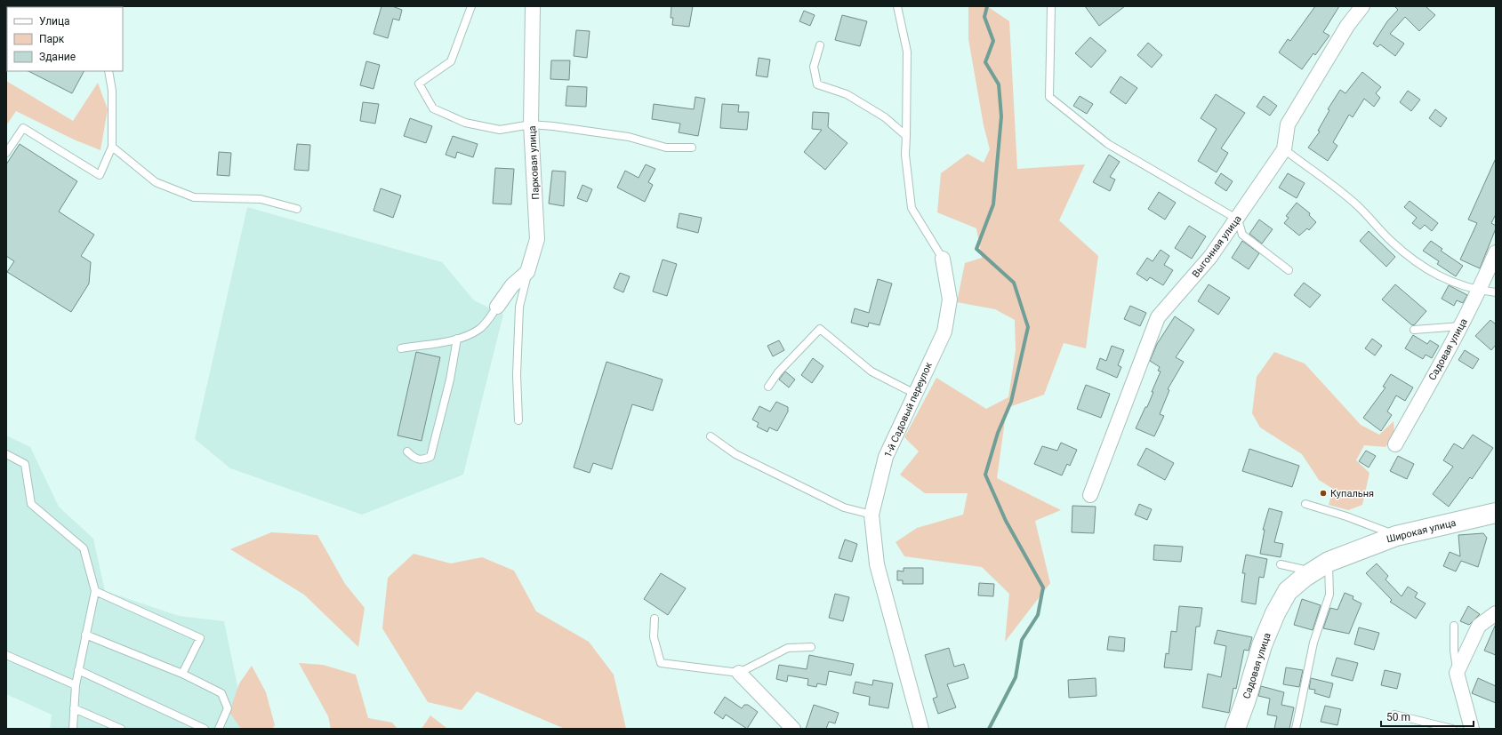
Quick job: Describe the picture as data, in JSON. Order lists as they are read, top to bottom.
{
  "streets": {
    "street": [
      "Парковая улица",
      "Выгонная улица",
      "Садовая улица",
      "1-й Садовый переулок",
      "Широкая улица"
    ]
  },
  "crossings": [
    ["Садовая улица", "Широкая улица"]
  ],
  "places": ["Купальня"],
  "legend": ["Улица", "Парк", "Здание"],
  "scale_bar": "50 m"
}
